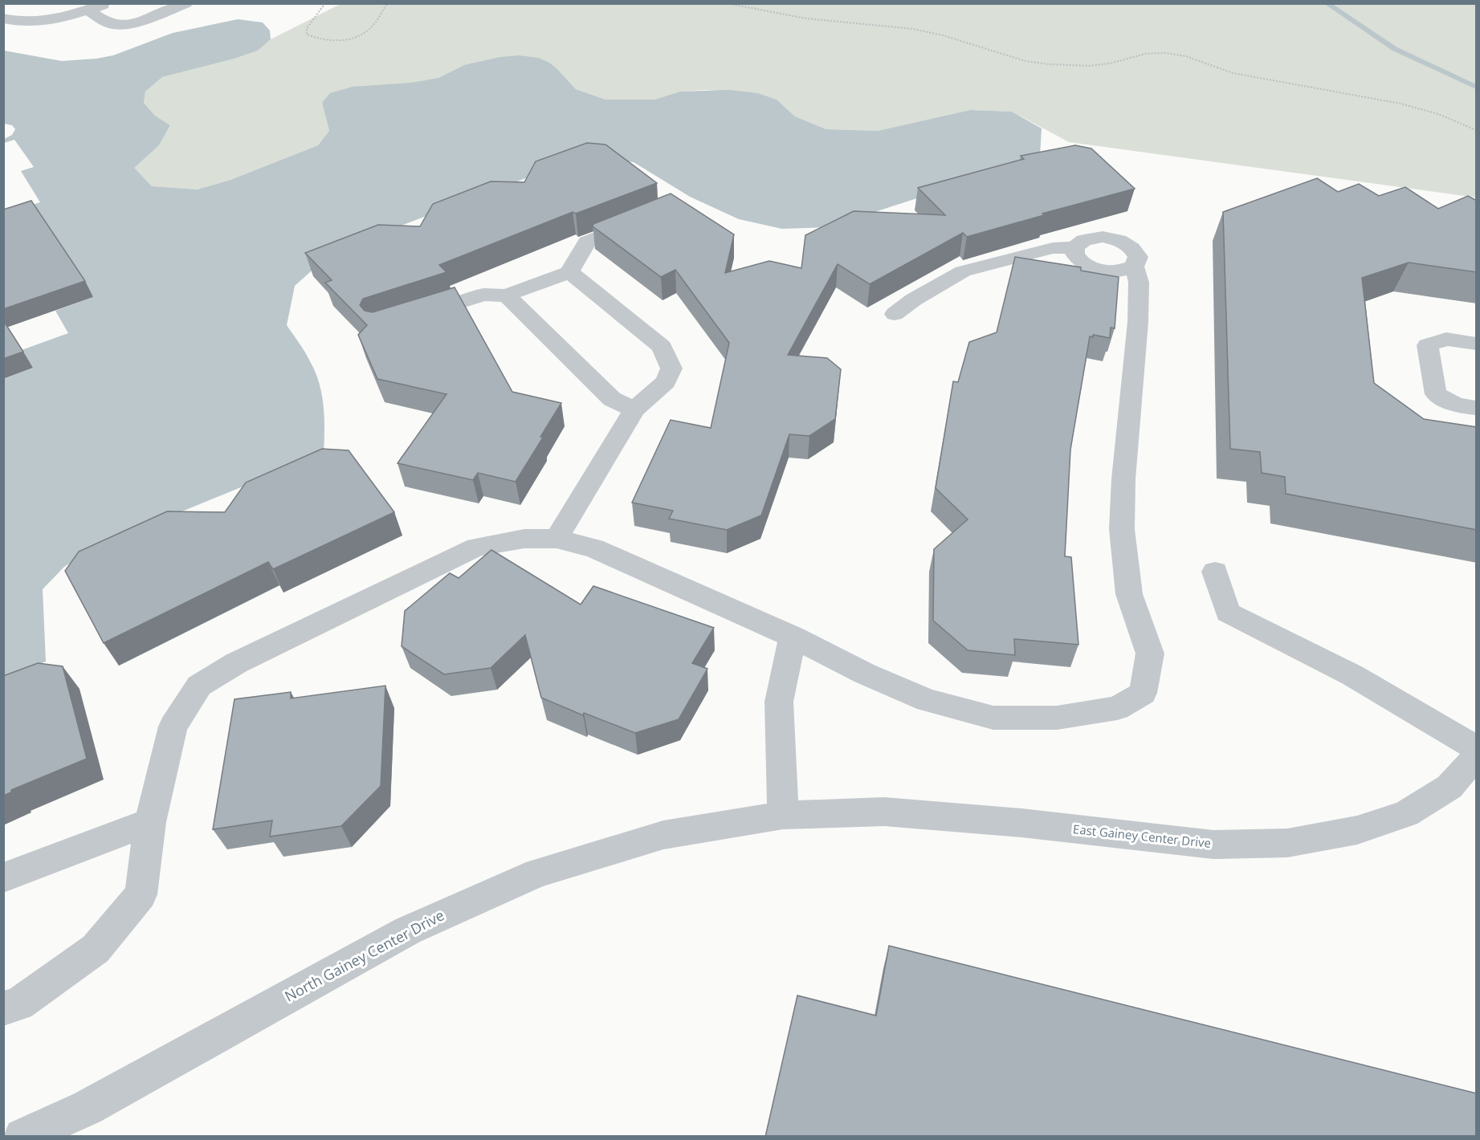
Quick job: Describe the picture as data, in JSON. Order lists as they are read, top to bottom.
{
  "streets": {
    "street": ["East Gainey Center Drive", "North Gainey Center Drive"]
  },
  "crossings": [
    ["East Gainey Center Drive", "North Gainey Center Drive"]
  ]
}
